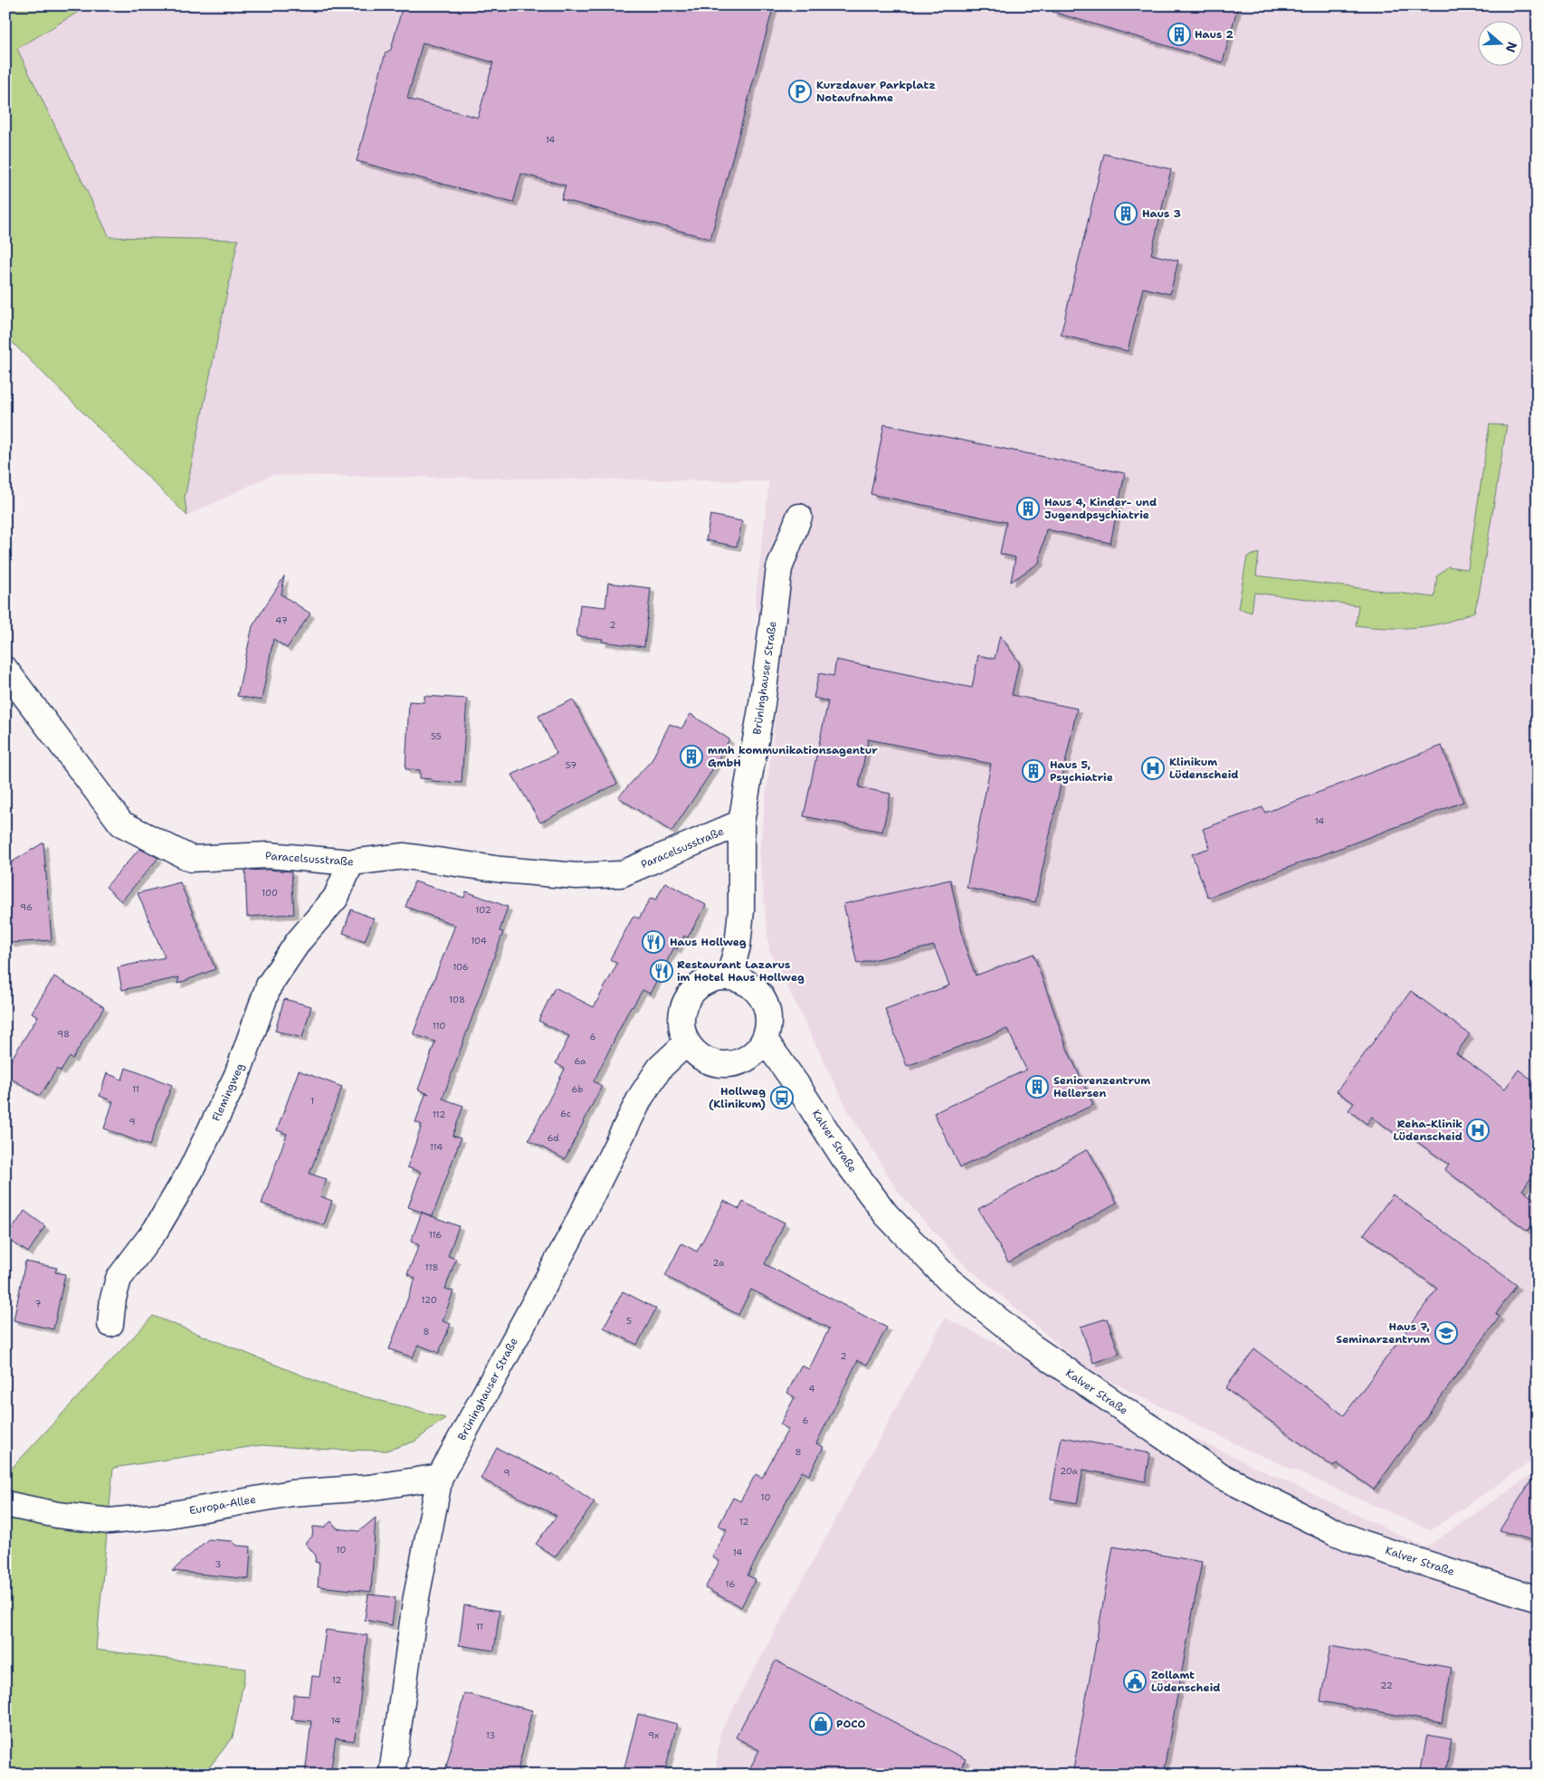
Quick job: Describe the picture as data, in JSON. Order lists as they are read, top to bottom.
{
  "streets": {
    "street": [
      "Brüninghauser Straße",
      "Paracelsusstraße",
      "Flemingweg",
      "Kalver Straße",
      "Europa-Allee"
    ]
  },
  "crossings": [
    ["Brüninghauser Straße", "Paracelsusstraße"],
    ["Brüninghauser Straße", "Kalver Straße"],
    ["Brüninghauser Straße", "Europa-Allee"],
    ["Paracelsusstraße", "Flemingweg"]
  ],
  "places": {
    "building": [
      "Haus 2",
      "Haus 3",
      "Haus 4, Kinder- und Jugendpsychiatrie",
      "mmh kommunikationsagentur GmbH",
      "Haus 5, Psychiatrie",
      "Seniorenzentrum Hellersen"
    ],
    "parking": ["Kurzdauer Parkplatz Notaufnahme"],
    "hospital": ["Klinikum Lüdenscheid", "Reha-Klinik Lüdenscheid"],
    "restaurant": ["Haus Hollweg", "Restaurant Lazarus im Hotel Haus Hollweg"],
    "bus stop": ["Hollweg (Klinikum)"],
    "school or university": ["Haus 7, Seminarzentrum"],
    "public building": ["Zollamt Lüdenscheid"],
    "shop": ["POCO"]
  },
  "house_numbers": [
    "14",
    "47",
    "2",
    "55",
    "57",
    "14",
    "100",
    "96",
    "102",
    "104",
    "106",
    "108",
    "110",
    "98",
    "6",
    "6a",
    "11",
    "6b",
    "1",
    "6c",
    "112",
    "9",
    "6d",
    "114",
    "116",
    "2a",
    "118",
    "120",
    "7",
    "5",
    "8",
    "2",
    "4",
    "6",
    "8",
    "20a",
    "9",
    "10",
    "12",
    "10",
    "14",
    "3",
    "16",
    "11",
    "12",
    "22",
    "14",
    "13",
    "9x"
  ],
  "north": "right"
}
